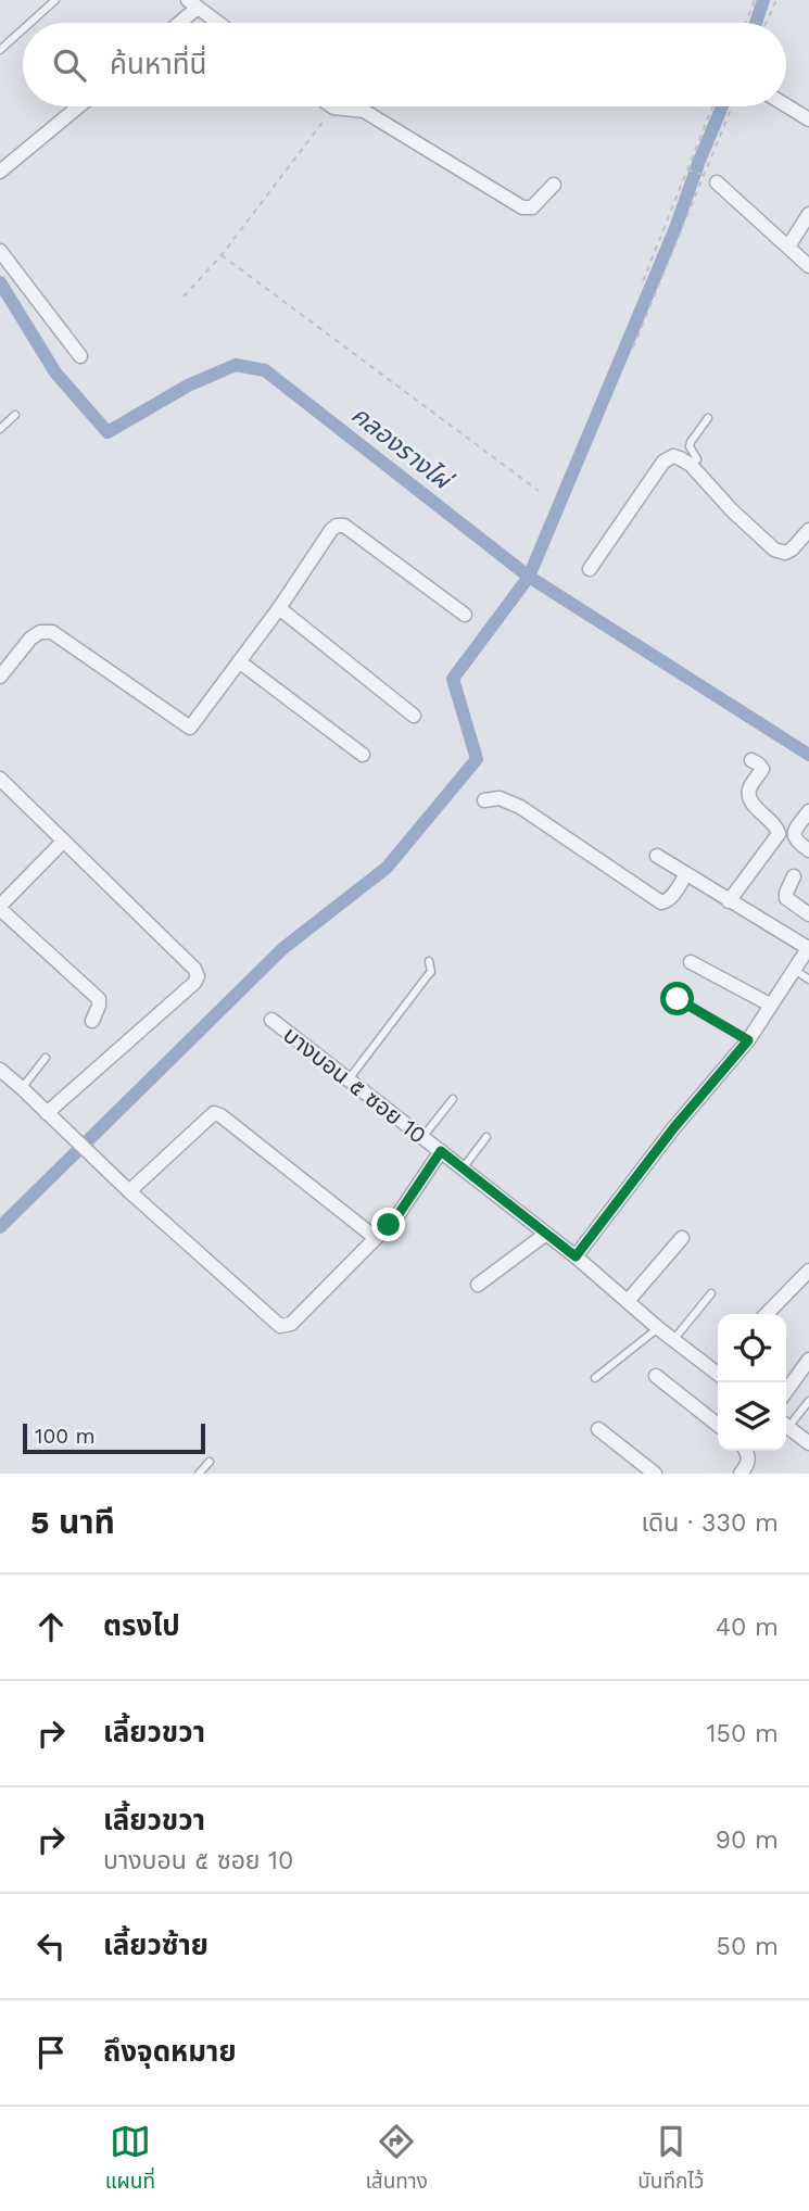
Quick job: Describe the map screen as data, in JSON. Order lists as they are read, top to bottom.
{
  "streets": {
    "street": ["บางบอน ๕ ซอย 10"]
  },
  "water": ["คลองรางไผ่"],
  "scale_bar": "100 m",
  "page": {
    "search": "ค้นหาที่นี่",
    "scale": "100 m",
    "heading": ["5 นาที", "เดิน · 330 m"],
    "list": [
      ["ตรงไป", "40 m"],
      ["เลี้ยวขวา", "150 m"],
      ["เลี้ยวขวา", "บางบอน ๕ ซอย 10", "90 m"],
      ["เลี้ยวซ้าย", "50 m"],
      "ถึงจุดหมาย"
    ],
    "nav": ["แผนที่", "เส้นทาง", "บันทึกไว้"]
  }
}
